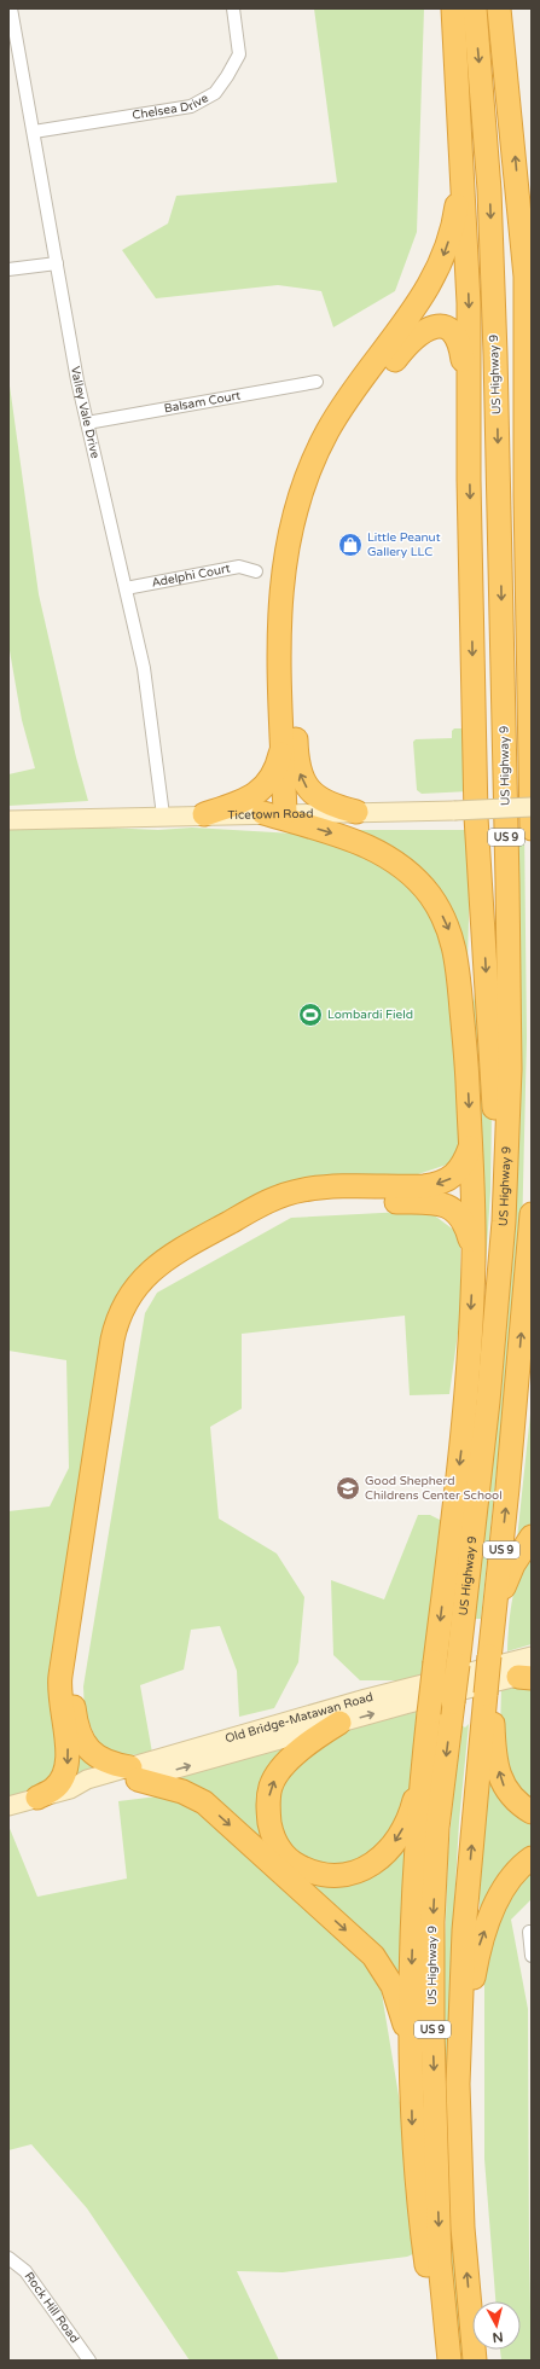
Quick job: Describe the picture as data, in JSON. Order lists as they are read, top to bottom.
{
  "streets": {
    "highway": ["US Highway 9", "US 9"],
    "main road": ["Ticetown Road", "Old Bridge-Matawan Road"],
    "street": [
      "Chelsea Drive",
      "Balsam Court",
      "Valley Vale Drive",
      "Adelphi Court",
      "Rock Hill Road"
    ]
  },
  "crossings": [
    ["Chelsea Drive", "Valley Vale Drive"],
    ["Balsam Court", "Valley Vale Drive"],
    ["Valley Vale Drive", "Adelphi Court"],
    ["Valley Vale Drive", "Ticetown Road"]
  ],
  "places": {
    "shop": ["Little Peanut Gallery LLC"],
    "sports": ["Lombardi Field"],
    "school or university": ["Good Shepherd Childrens Center School"]
  },
  "north": "bottom"
}
